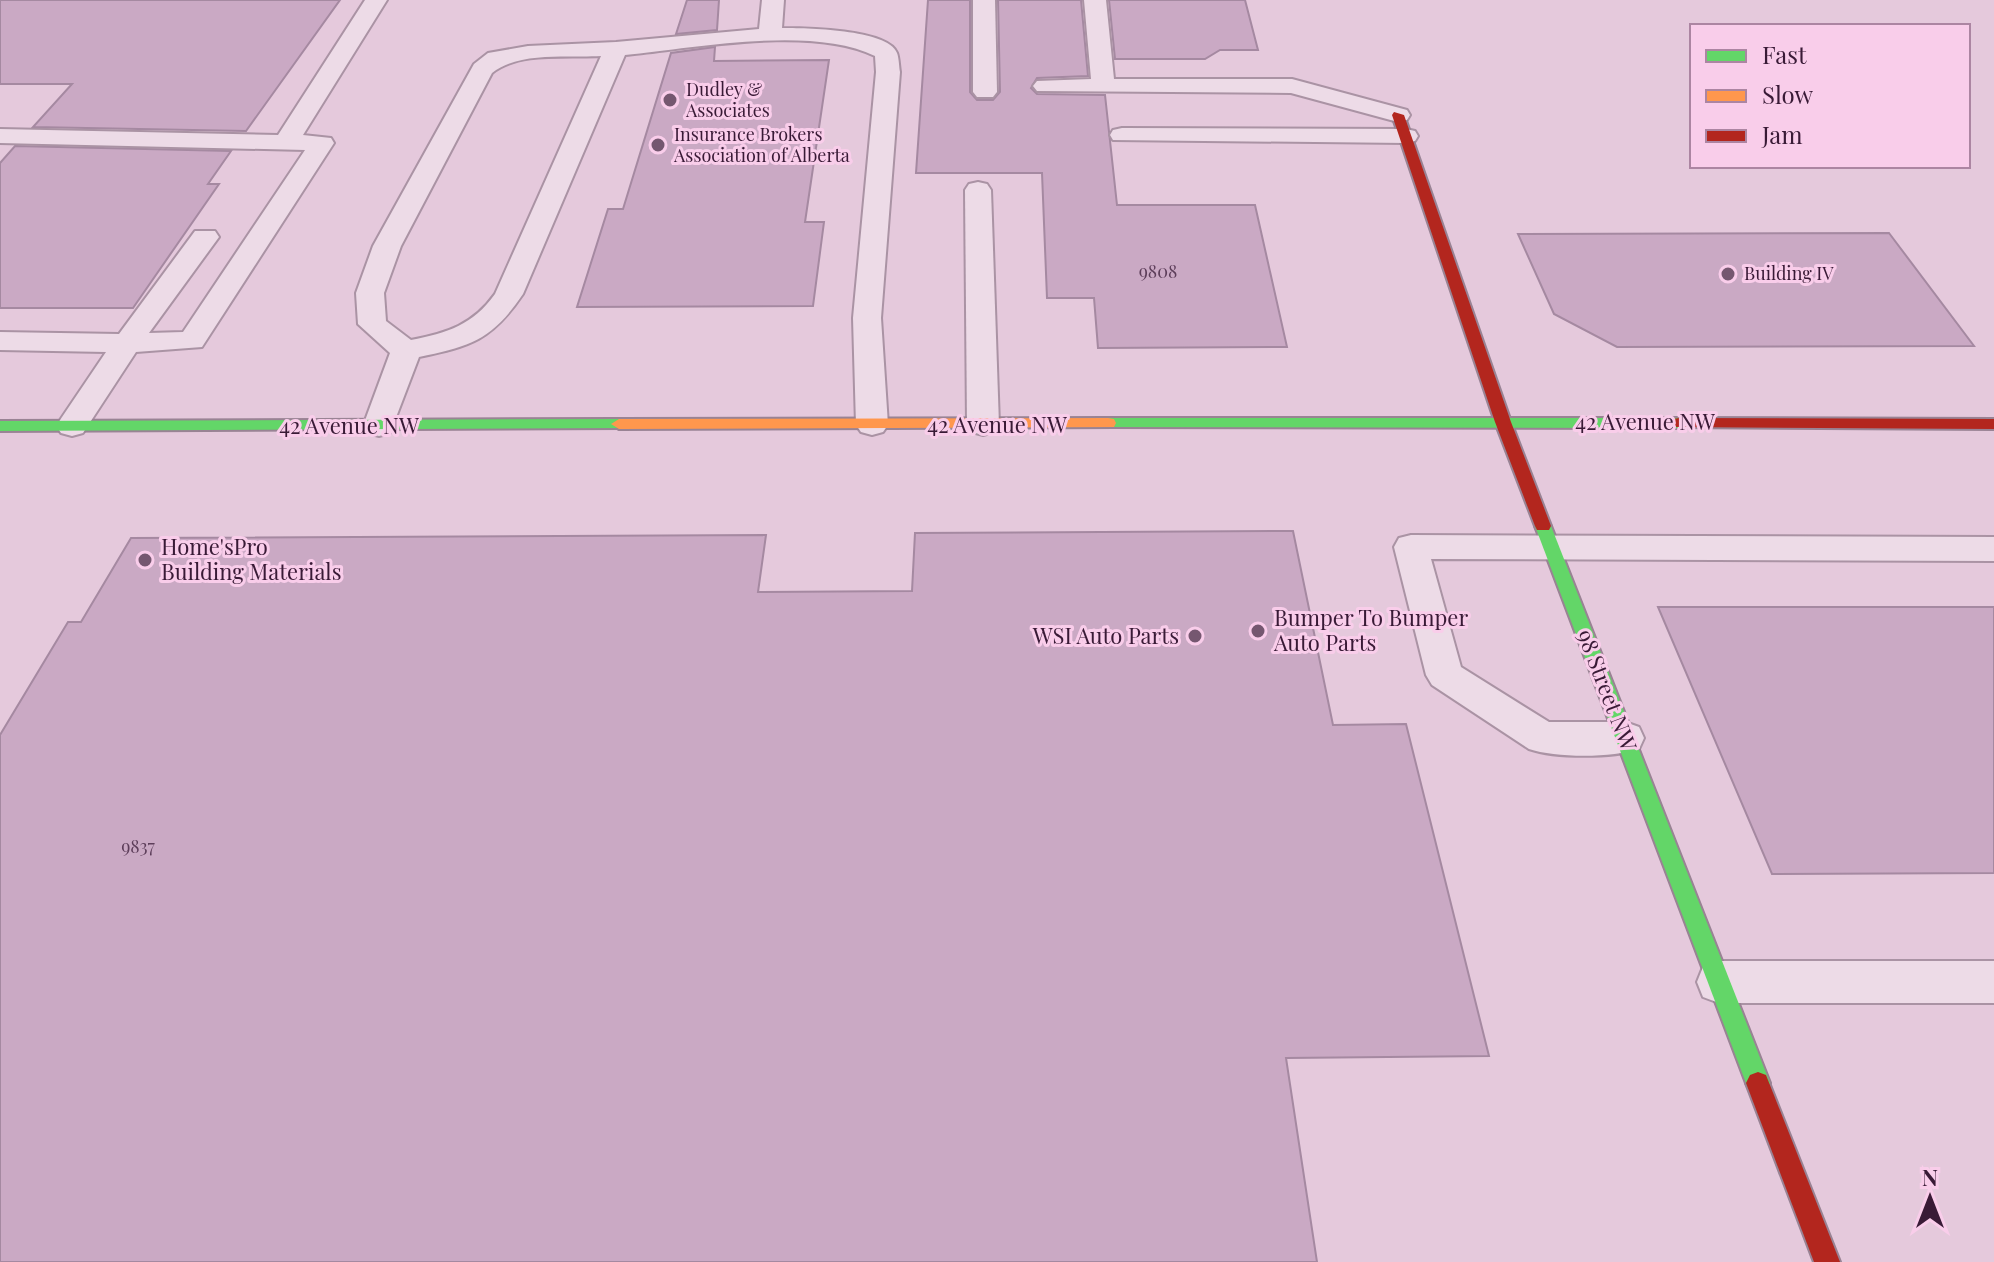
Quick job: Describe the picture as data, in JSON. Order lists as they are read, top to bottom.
{
  "streets": {
    "street": ["42 Avenue NW", "98 Street NW"]
  },
  "crossings": [
    ["42 Avenue NW", "98 Street NW"]
  ],
  "places": [
    "Dudley & Associates",
    "Insurance Brokers Association of Alberta",
    "Building IV",
    "Home'sPro Building Materials",
    "Bumper To Bumper Auto Parts",
    "WSI Auto Parts"
  ],
  "house_numbers": ["9808", "9837"],
  "legend": ["Fast", "Slow", "Jam"],
  "north": "top"
}
